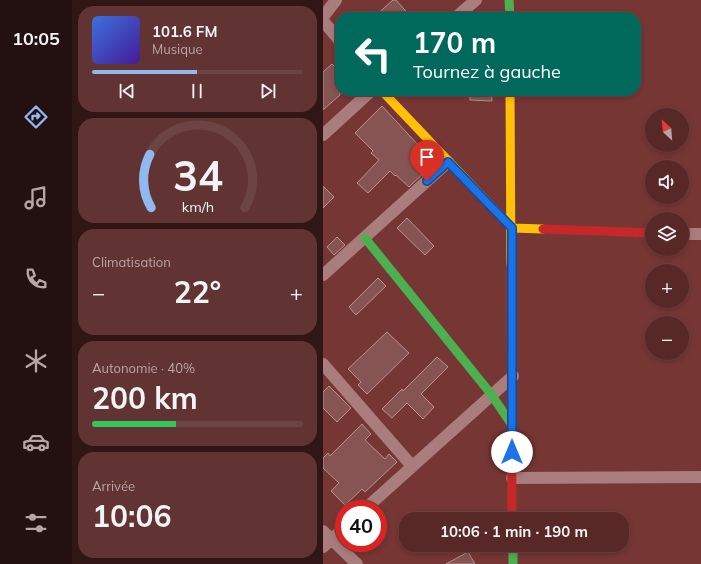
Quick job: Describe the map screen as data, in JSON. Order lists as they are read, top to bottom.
{
  "north": "top left",
  "page": {
    "tabs": "10:05",
    "turn": ["170 m", "Tournez à gauche"],
    "song": ["101.6 FM", "Musique"],
    "map_buttons": ["+", "−"],
    "tile": [
      "Climatisation",
      ["Autonomie · 40%", "200 km"],
      ["Arrivée", "10:06"]
    ],
    "heat": ["−", "22°", "+"],
    "limit": "40",
    "trip": "10:06 · 1 min · 190 m",
    "gauge": ["34", "km/h"]
  }
}
